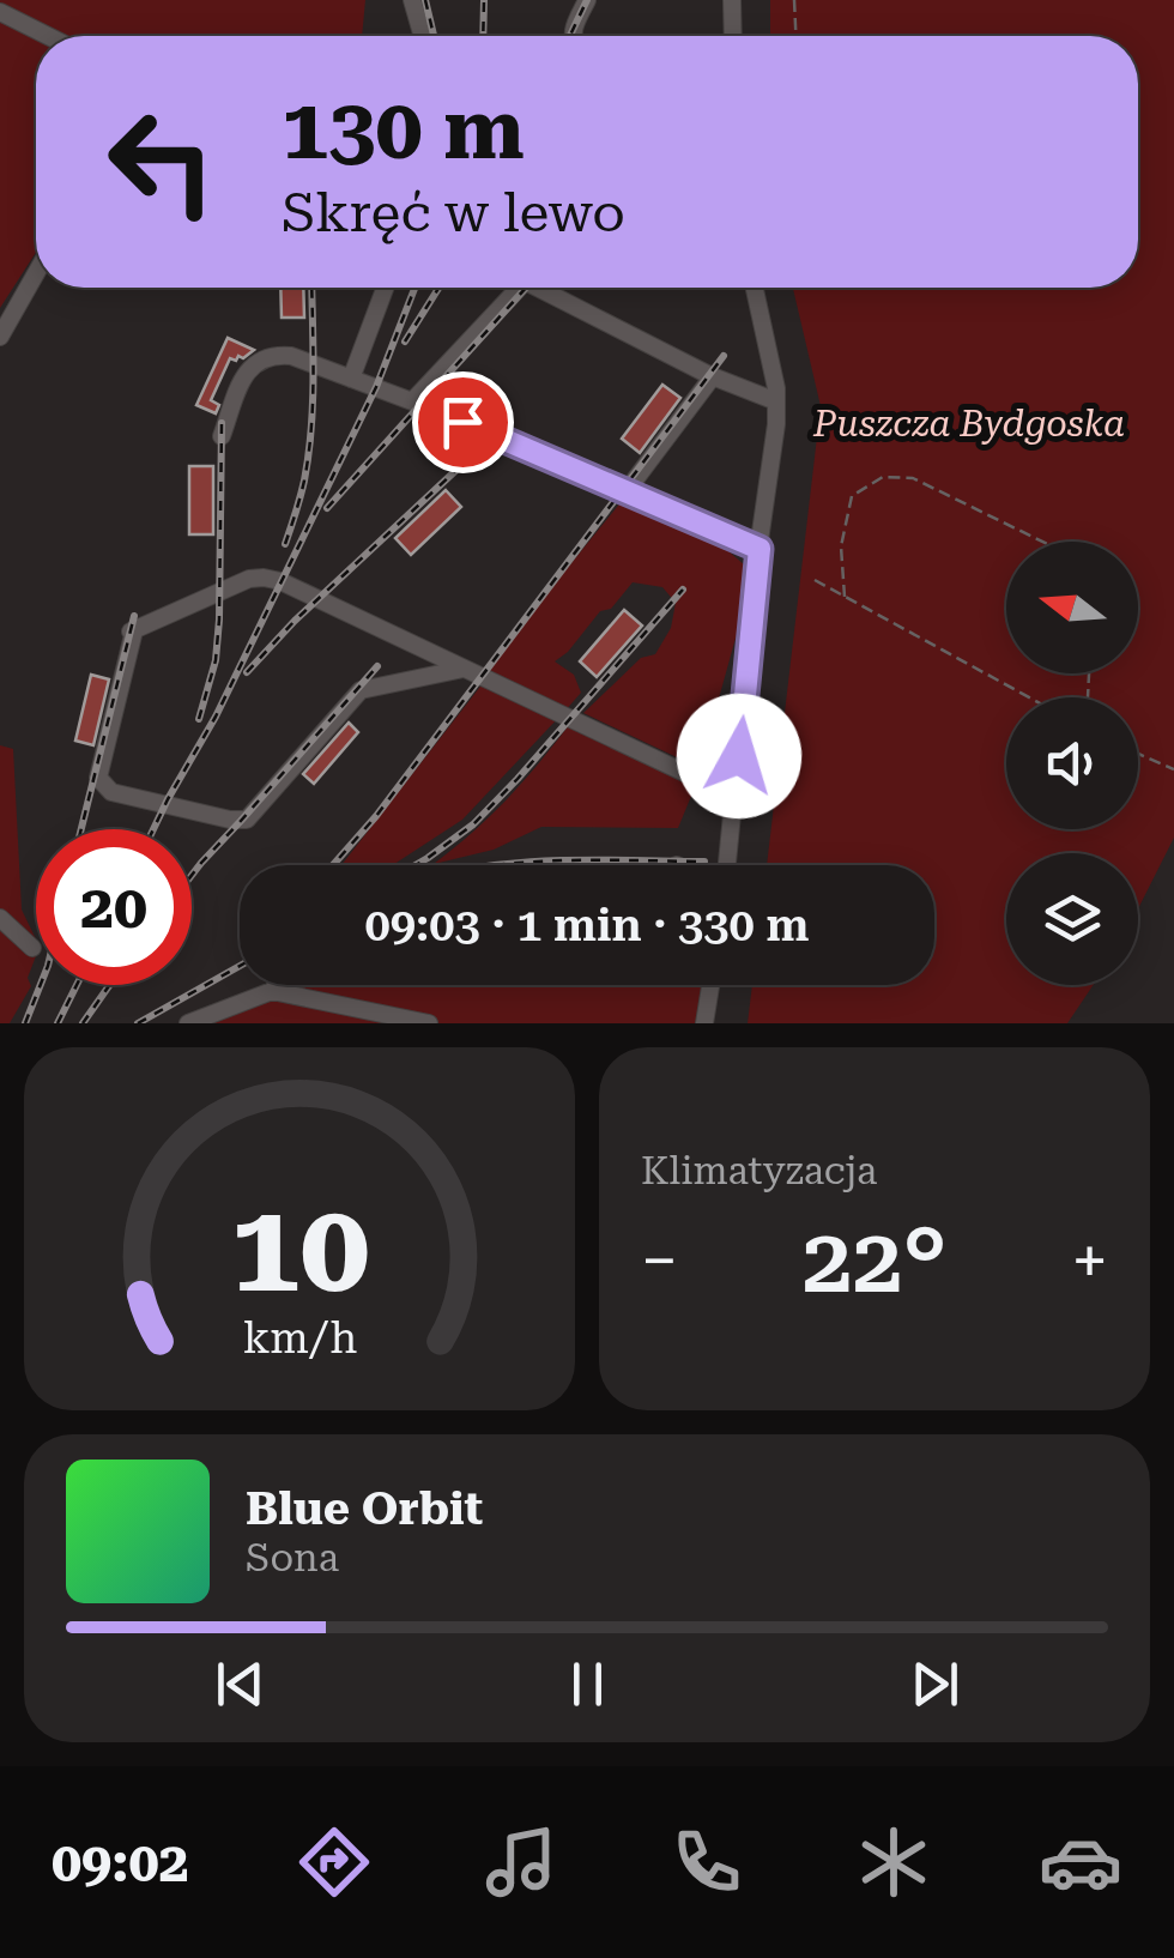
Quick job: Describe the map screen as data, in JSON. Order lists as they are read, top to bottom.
{
  "parks": ["Puszcza Bydgoska"],
  "north": "left",
  "page": {
    "turn": ["130 m", "Skręć w lewo"],
    "limit": "20",
    "trip": "09:03 · 1 min · 330 m",
    "tile": "Klimatyzacja",
    "heat": ["−", "22°", "+"],
    "song": ["Blue Orbit", "Sona"],
    "tabs": "09:02",
    "gauge": ["10", "km/h"]
  }
}
